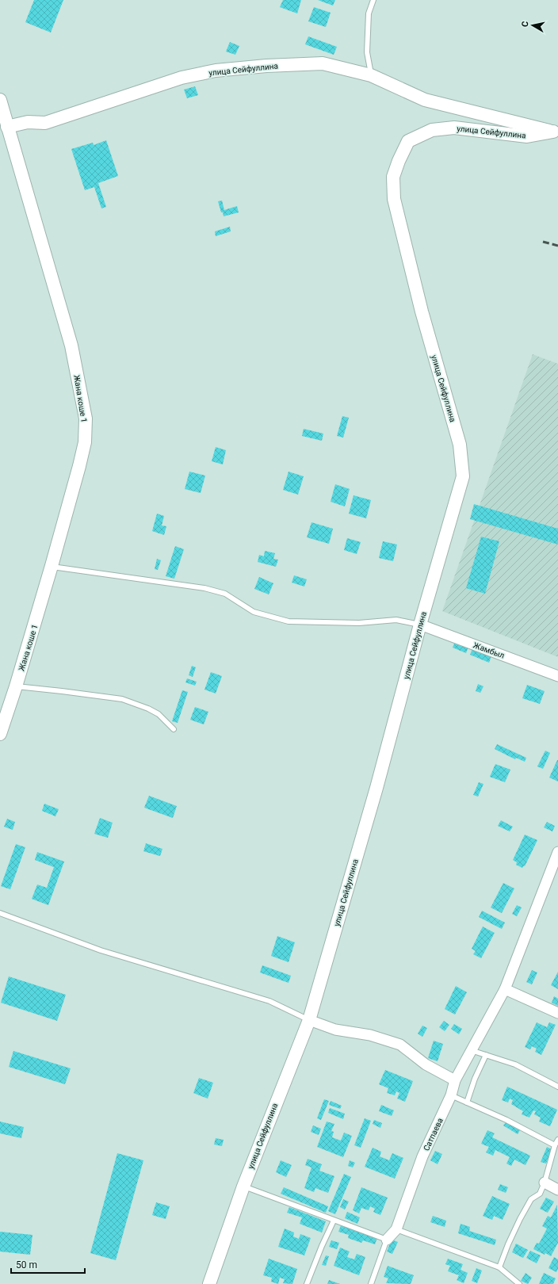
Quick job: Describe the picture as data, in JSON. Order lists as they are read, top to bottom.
{
  "streets": {
    "street": [
      "улица Сейфуллина",
      "Жана коше 1",
      "Жамбыл",
      "Сатпаева"
    ]
  },
  "crossings": [
    ["улица Сейфуллина", "Жана коше 1"],
    ["улица Сейфуллина", "Жамбыл"]
  ],
  "scale_bar": "50 m",
  "north": "left"
}
